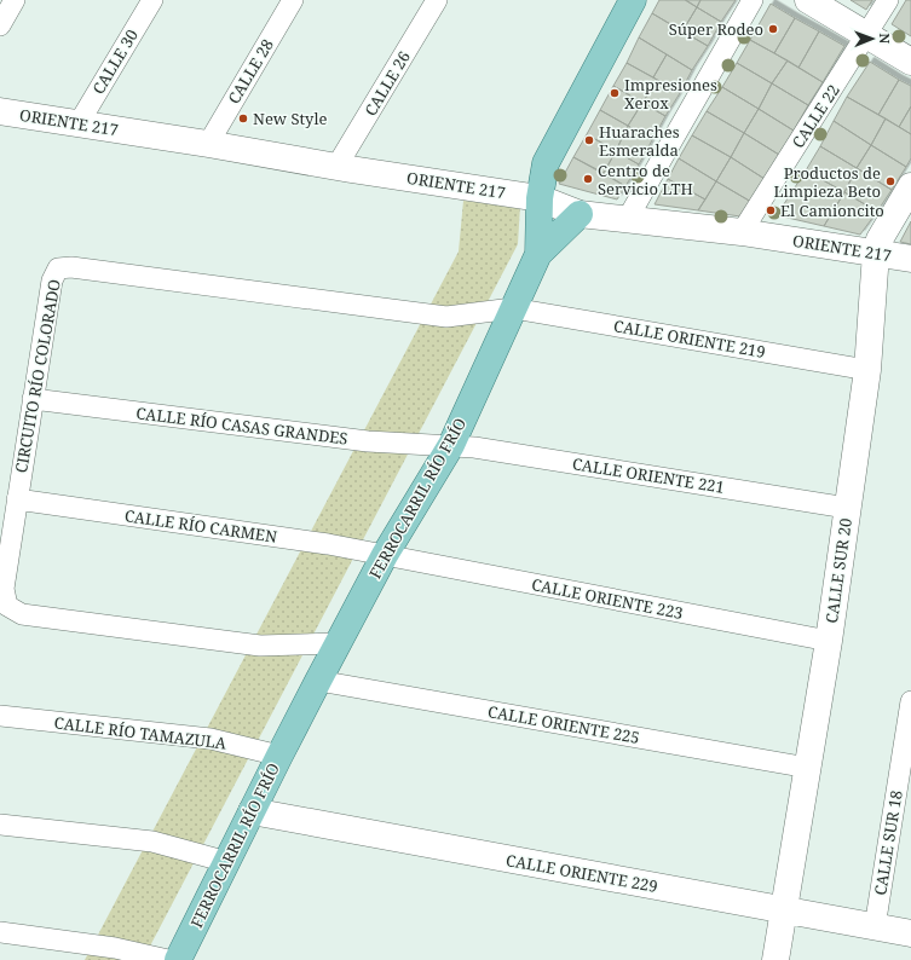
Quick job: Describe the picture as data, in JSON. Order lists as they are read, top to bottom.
{
  "streets": {
    "main road": ["FERROCARRIL RÍO FRÍO"],
    "street": [
      "CALLE 30",
      "CALLE 28",
      "CALLE 26",
      "CALLE 22",
      "ORIENTE 217",
      "CALLE ORIENTE 219",
      "CIRCUITO RÍO COLORADO",
      "CALLE RÍO CASAS GRANDES",
      "CALLE ORIENTE 221",
      "CALLE RÍO CARMEN",
      "CALLE SUR 20",
      "CALLE ORIENTE 223",
      "CALLE ORIENTE 225",
      "CALLE RÍO TAMAZULA",
      "CALLE SUR 18",
      "CALLE ORIENTE 229"
    ]
  },
  "crossings": [
    ["CALLE 30", "ORIENTE 217"],
    ["CALLE 28", "ORIENTE 217"],
    ["CALLE 26", "ORIENTE 217"],
    ["CALLE 22", "ORIENTE 217"],
    ["ORIENTE 217", "FERROCARRIL RÍO FRÍO"],
    ["ORIENTE 217", "CALLE SUR 20"],
    ["CALLE ORIENTE 219", "CIRCUITO RÍO COLORADO"],
    ["CALLE ORIENTE 219", "FERROCARRIL RÍO FRÍO"],
    ["CALLE ORIENTE 219", "CALLE SUR 20"],
    ["CIRCUITO RÍO COLORADO", "CALLE RÍO CASAS GRANDES"],
    ["CIRCUITO RÍO COLORADO", "FERROCARRIL RÍO FRÍO"],
    ["CIRCUITO RÍO COLORADO", "CALLE RÍO CARMEN"],
    ["CALLE RÍO CASAS GRANDES", "CALLE ORIENTE 221"],
    ["CALLE RÍO CASAS GRANDES", "FERROCARRIL RÍO FRÍO"],
    ["CALLE ORIENTE 221", "FERROCARRIL RÍO FRÍO"],
    ["CALLE ORIENTE 221", "CALLE SUR 20"],
    ["FERROCARRIL RÍO FRÍO", "CALLE RÍO CARMEN"],
    ["FERROCARRIL RÍO FRÍO", "CALLE ORIENTE 223"],
    ["FERROCARRIL RÍO FRÍO", "CALLE ORIENTE 225"],
    ["FERROCARRIL RÍO FRÍO", "CALLE RÍO TAMAZULA"],
    ["FERROCARRIL RÍO FRÍO", "CALLE ORIENTE 229"],
    ["CALLE RÍO CARMEN", "CALLE ORIENTE 223"],
    ["CALLE SUR 20", "CALLE ORIENTE 223"],
    ["CALLE SUR 20", "CALLE ORIENTE 225"],
    ["CALLE SUR 20", "CALLE ORIENTE 229"],
    ["CALLE SUR 18", "CALLE ORIENTE 229"]
  ],
  "places": [
    "Súper Rodeo",
    "Impresiones Xerox",
    "New Style",
    "Huaraches Esmeralda",
    "Centro de Servicio LTH",
    "Productos de Limpieza Beto",
    "El Camioncito"
  ],
  "north": "right"
}
